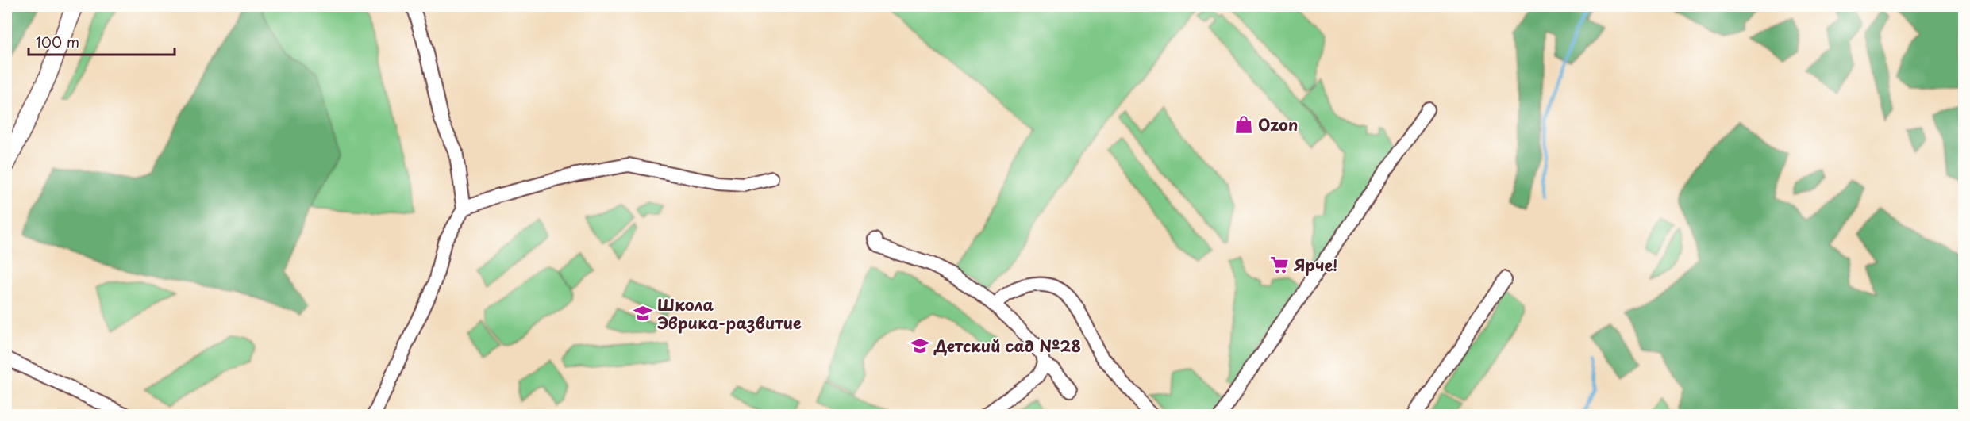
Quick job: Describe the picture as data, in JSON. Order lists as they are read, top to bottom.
{
  "places": {
    "shop": ["Ozon"],
    "supermarket": ["Ярче!"],
    "school or university": ["Школа Эврика-развитие", "Детский сад №28"]
  },
  "scale_bar": "100 m"
}
